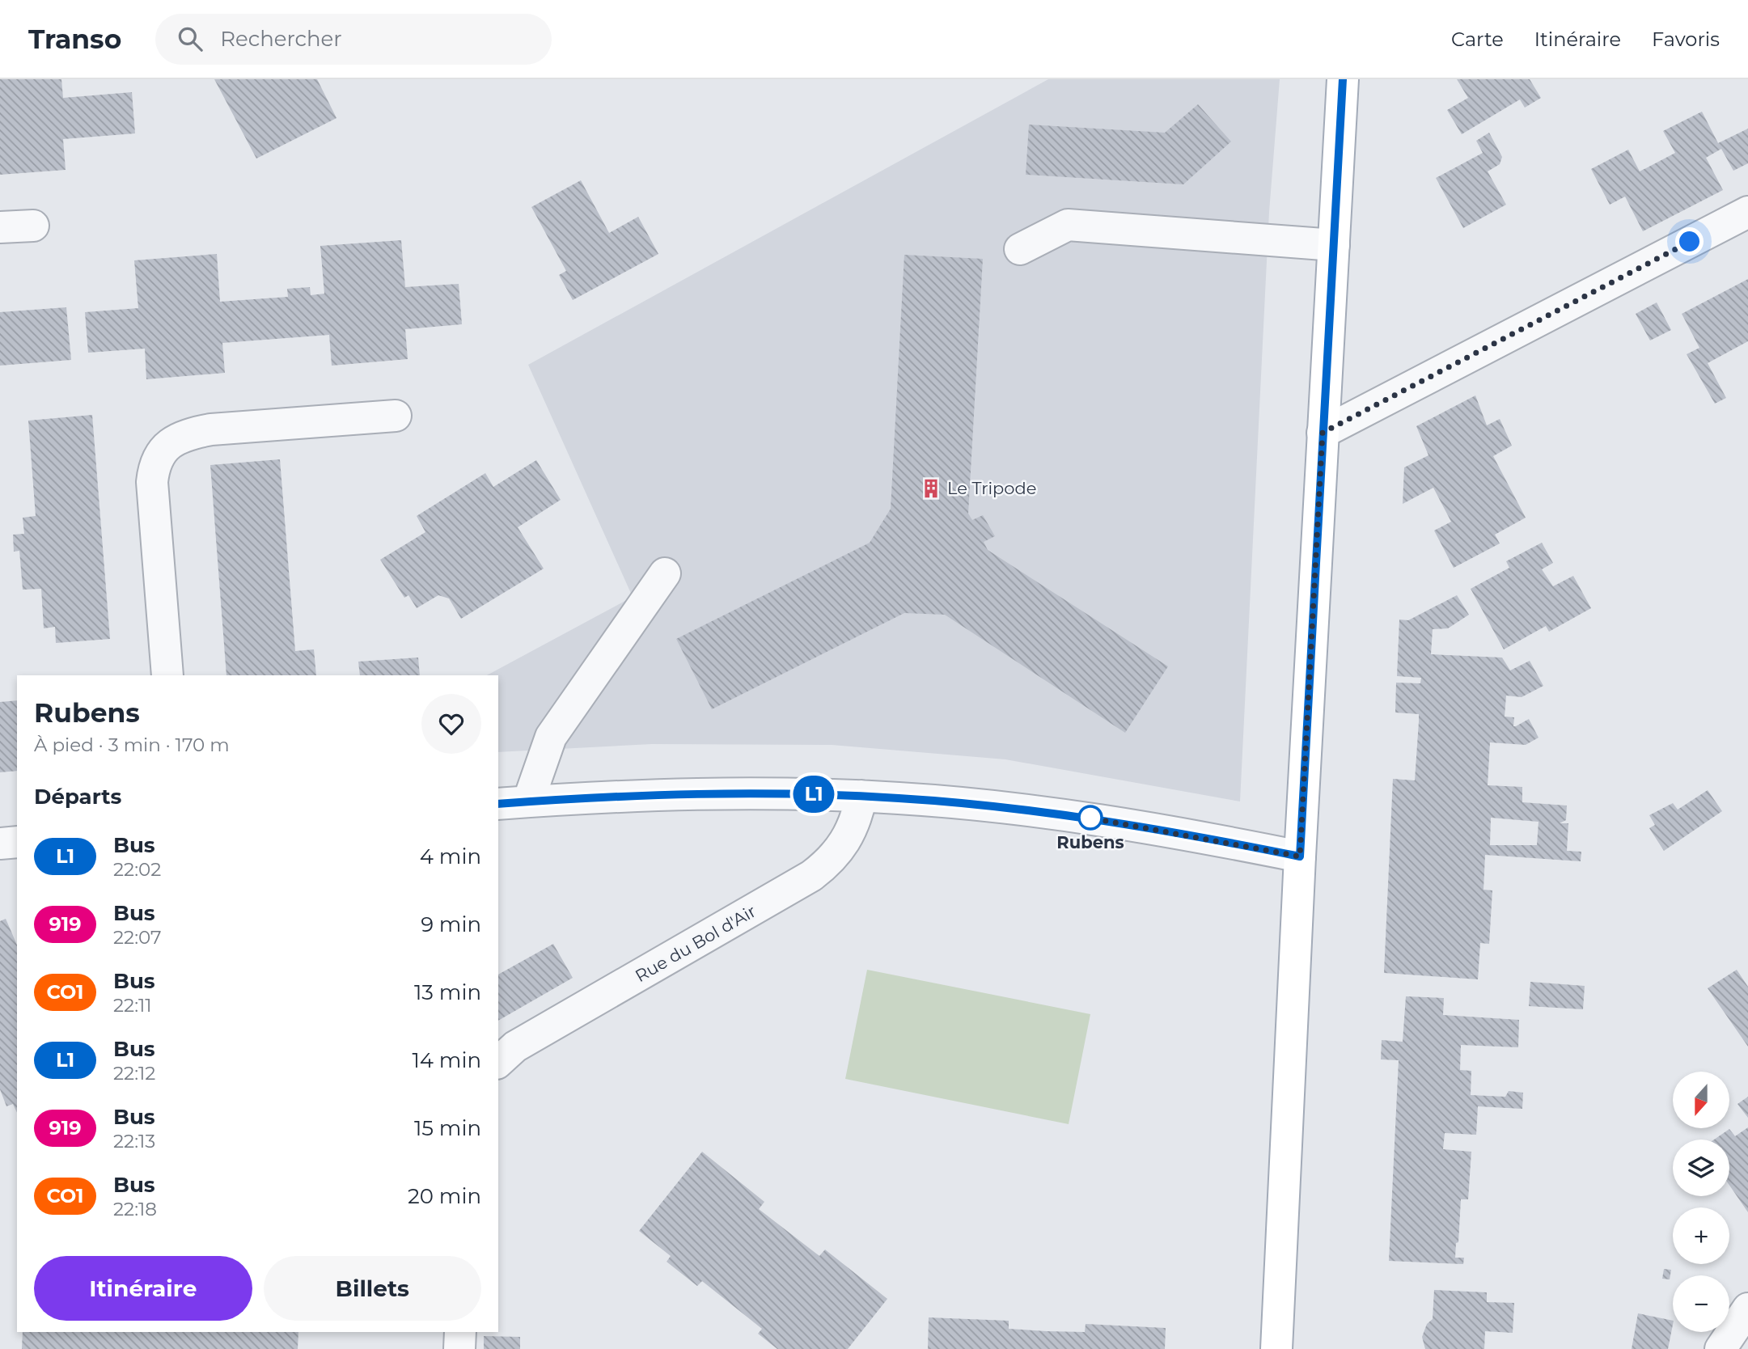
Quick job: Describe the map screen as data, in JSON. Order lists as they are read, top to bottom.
{
  "streets": {
    "street": ["Rue du Bol d'Air"]
  },
  "places": {
    "building": ["Le Tripode"],
    "other": ["Rubens"]
  },
  "lines": ["bus line L1"],
  "north": "bottom",
  "page": {
    "header": "Transo",
    "search": "Rechercher",
    "nav": ["Carte", "Itinéraire", "Favoris"],
    "on_map": "L1",
    "heading": [
      ["Rubens", "À pied · 3 min · 170 m"],
      "Départs"
    ],
    "list": [
      {
        "mark": "L1",
        "name": "Bus",
        "note": "22:02",
        "value": "4 min"
      },
      {
        "mark": "919",
        "name": "Bus",
        "note": "22:07",
        "value": "9 min"
      },
      {
        "mark": "CO1",
        "name": "Bus",
        "note": "22:11",
        "value": "13 min"
      },
      {
        "mark": "L1",
        "name": "Bus",
        "note": "22:12",
        "value": "14 min"
      },
      {
        "mark": "919",
        "name": "Bus",
        "note": "22:13",
        "value": "15 min"
      },
      {
        "mark": "CO1",
        "name": "Bus",
        "note": "22:18",
        "value": "20 min"
      }
    ],
    "map_buttons": ["+", "−"],
    "buttons": ["Itinéraire", "Billets"]
  }
}
